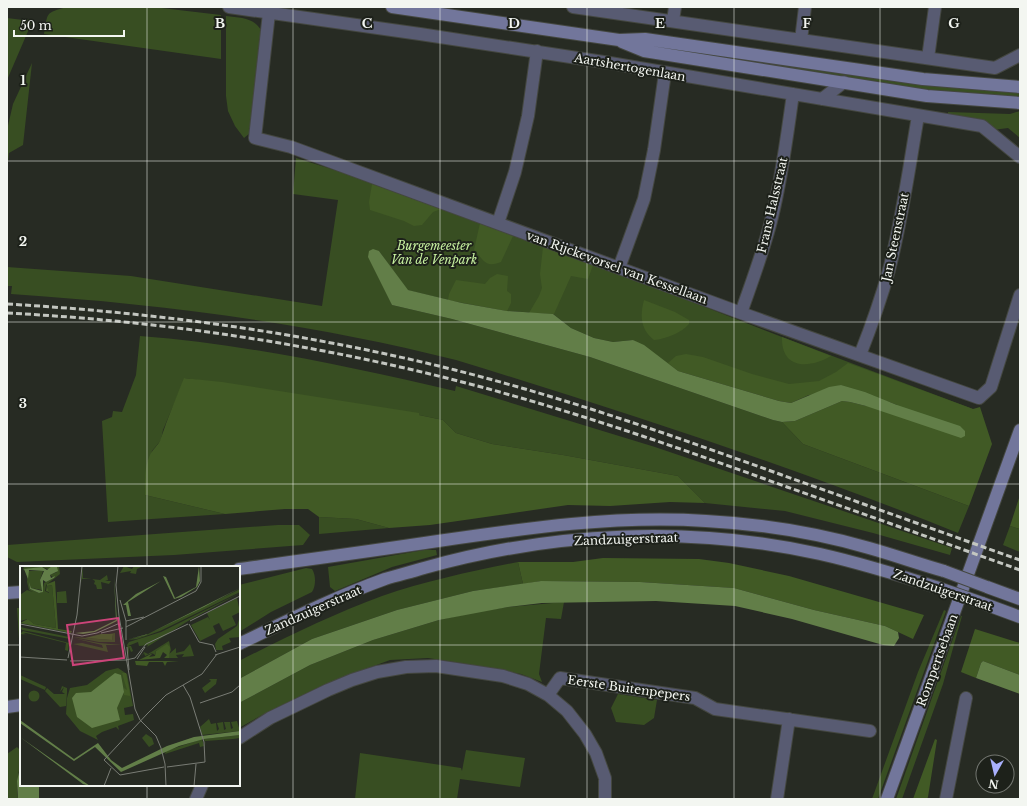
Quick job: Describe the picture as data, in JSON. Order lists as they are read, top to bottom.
{
  "streets": {
    "main road": ["Aartshertogenlaan", "Zandzuigerstraat", "Rompertsebaan"],
    "street": [
      "Frans Halsstraat",
      "Jan Steenstraat",
      "van Rijckevorsel van Kessellaan",
      "Eerste Buitenpepers"
    ]
  },
  "crossings": [
    ["Aartshertogenlaan", "Frans Halsstraat"],
    ["Aartshertogenlaan", "Jan Steenstraat"],
    ["Aartshertogenlaan", "van Rijckevorsel van Kessellaan"],
    ["Frans Halsstraat", "van Rijckevorsel van Kessellaan"],
    ["Jan Steenstraat", "van Rijckevorsel van Kessellaan"]
  ],
  "parks": ["Burgemeester Van de Venpark"],
  "scale_bar": "50 m",
  "north": "bottom",
  "grid": {
    "columns": [
      "B",
      "C",
      "D",
      "E",
      "F",
      "G"
    ],
    "rows": ["1", "2", "3"]
  }
}
